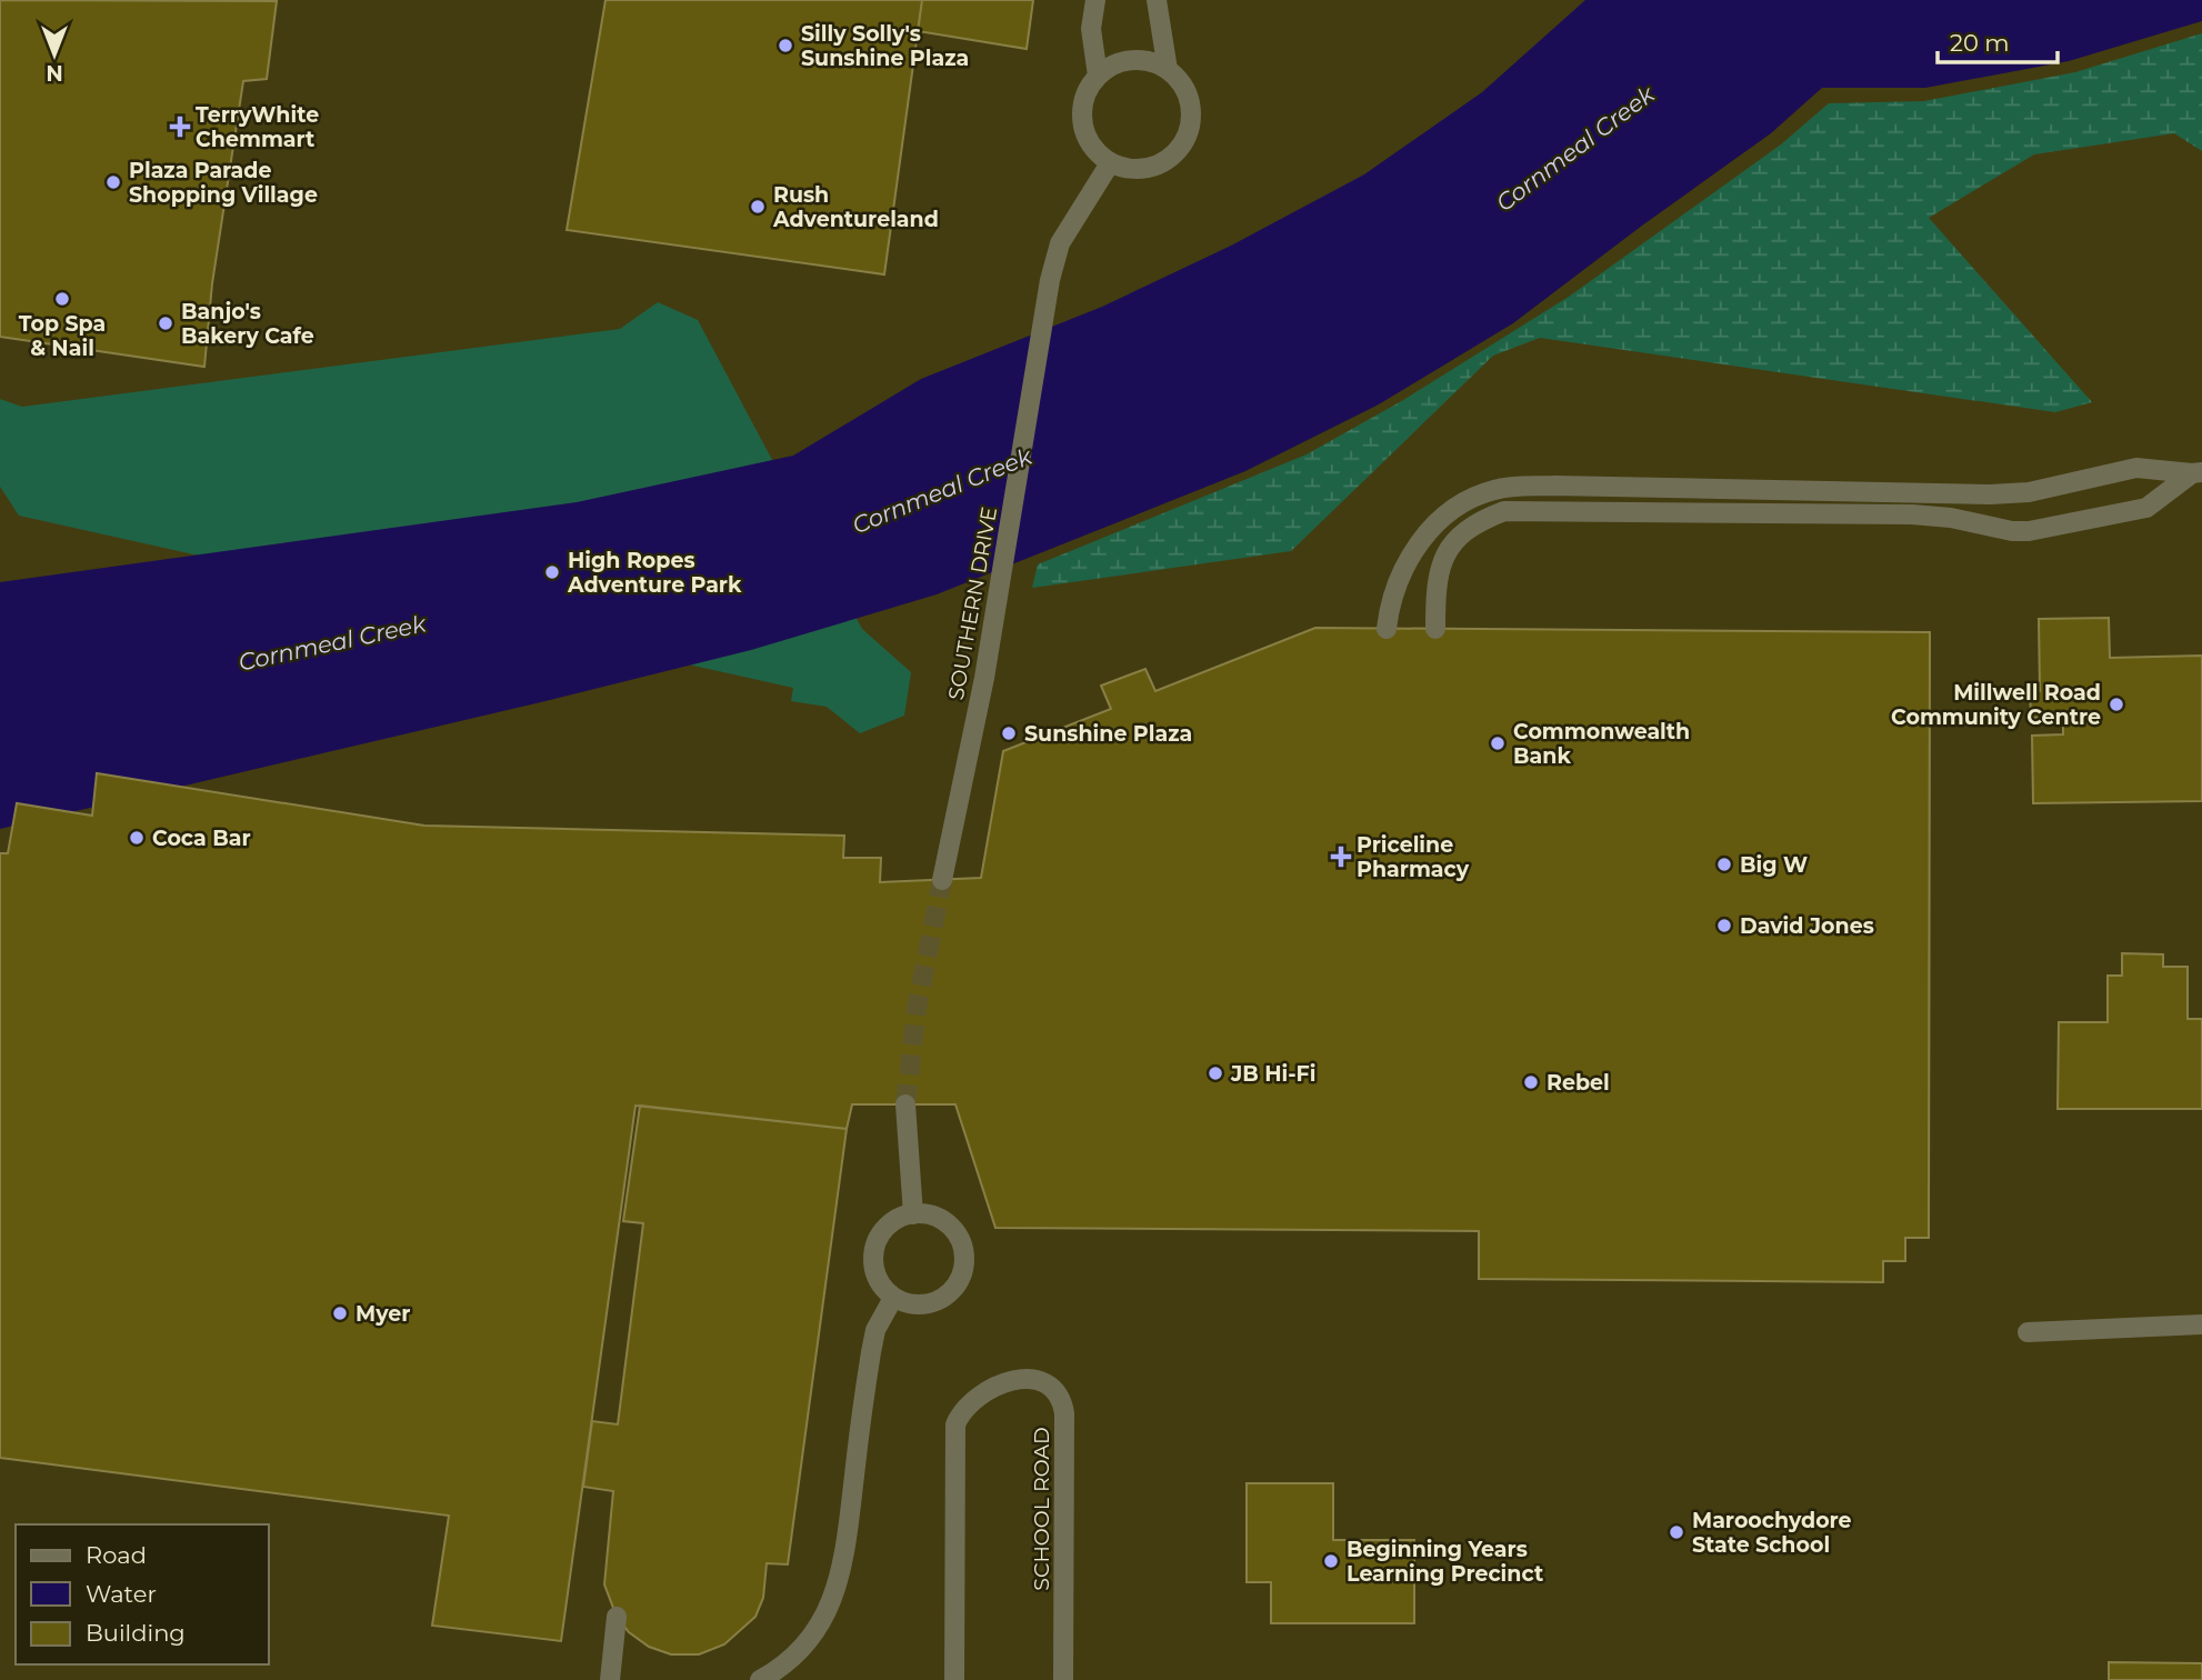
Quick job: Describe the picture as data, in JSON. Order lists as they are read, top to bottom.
{
  "streets": {
    "street": ["SOUTHERN DRIVE", "SCHOOL ROAD"]
  },
  "water": ["Cornmeal Creek"],
  "places": {
    "other": [
      "Silly Solly's Sunshine Plaza",
      "Plaza Parade Shopping Village",
      "Rush Adventureland",
      "Top Spa & Nail",
      "Banjo's Bakery Cafe",
      "High Ropes Adventure Park",
      "Millwell Road Community Centre",
      "Sunshine Plaza",
      "Commonwealth Bank",
      "Coca Bar",
      "Big W",
      "David Jones",
      "JB Hi-Fi",
      "Rebel",
      "Myer",
      "Maroochydore State School",
      "Beginning Years Learning Precinct"
    ],
    "health": ["TerryWhite Chemmart", "Priceline Pharmacy"]
  },
  "legend": ["Road", "Water", "Building"],
  "scale_bar": "20 m",
  "north": "bottom"
}
